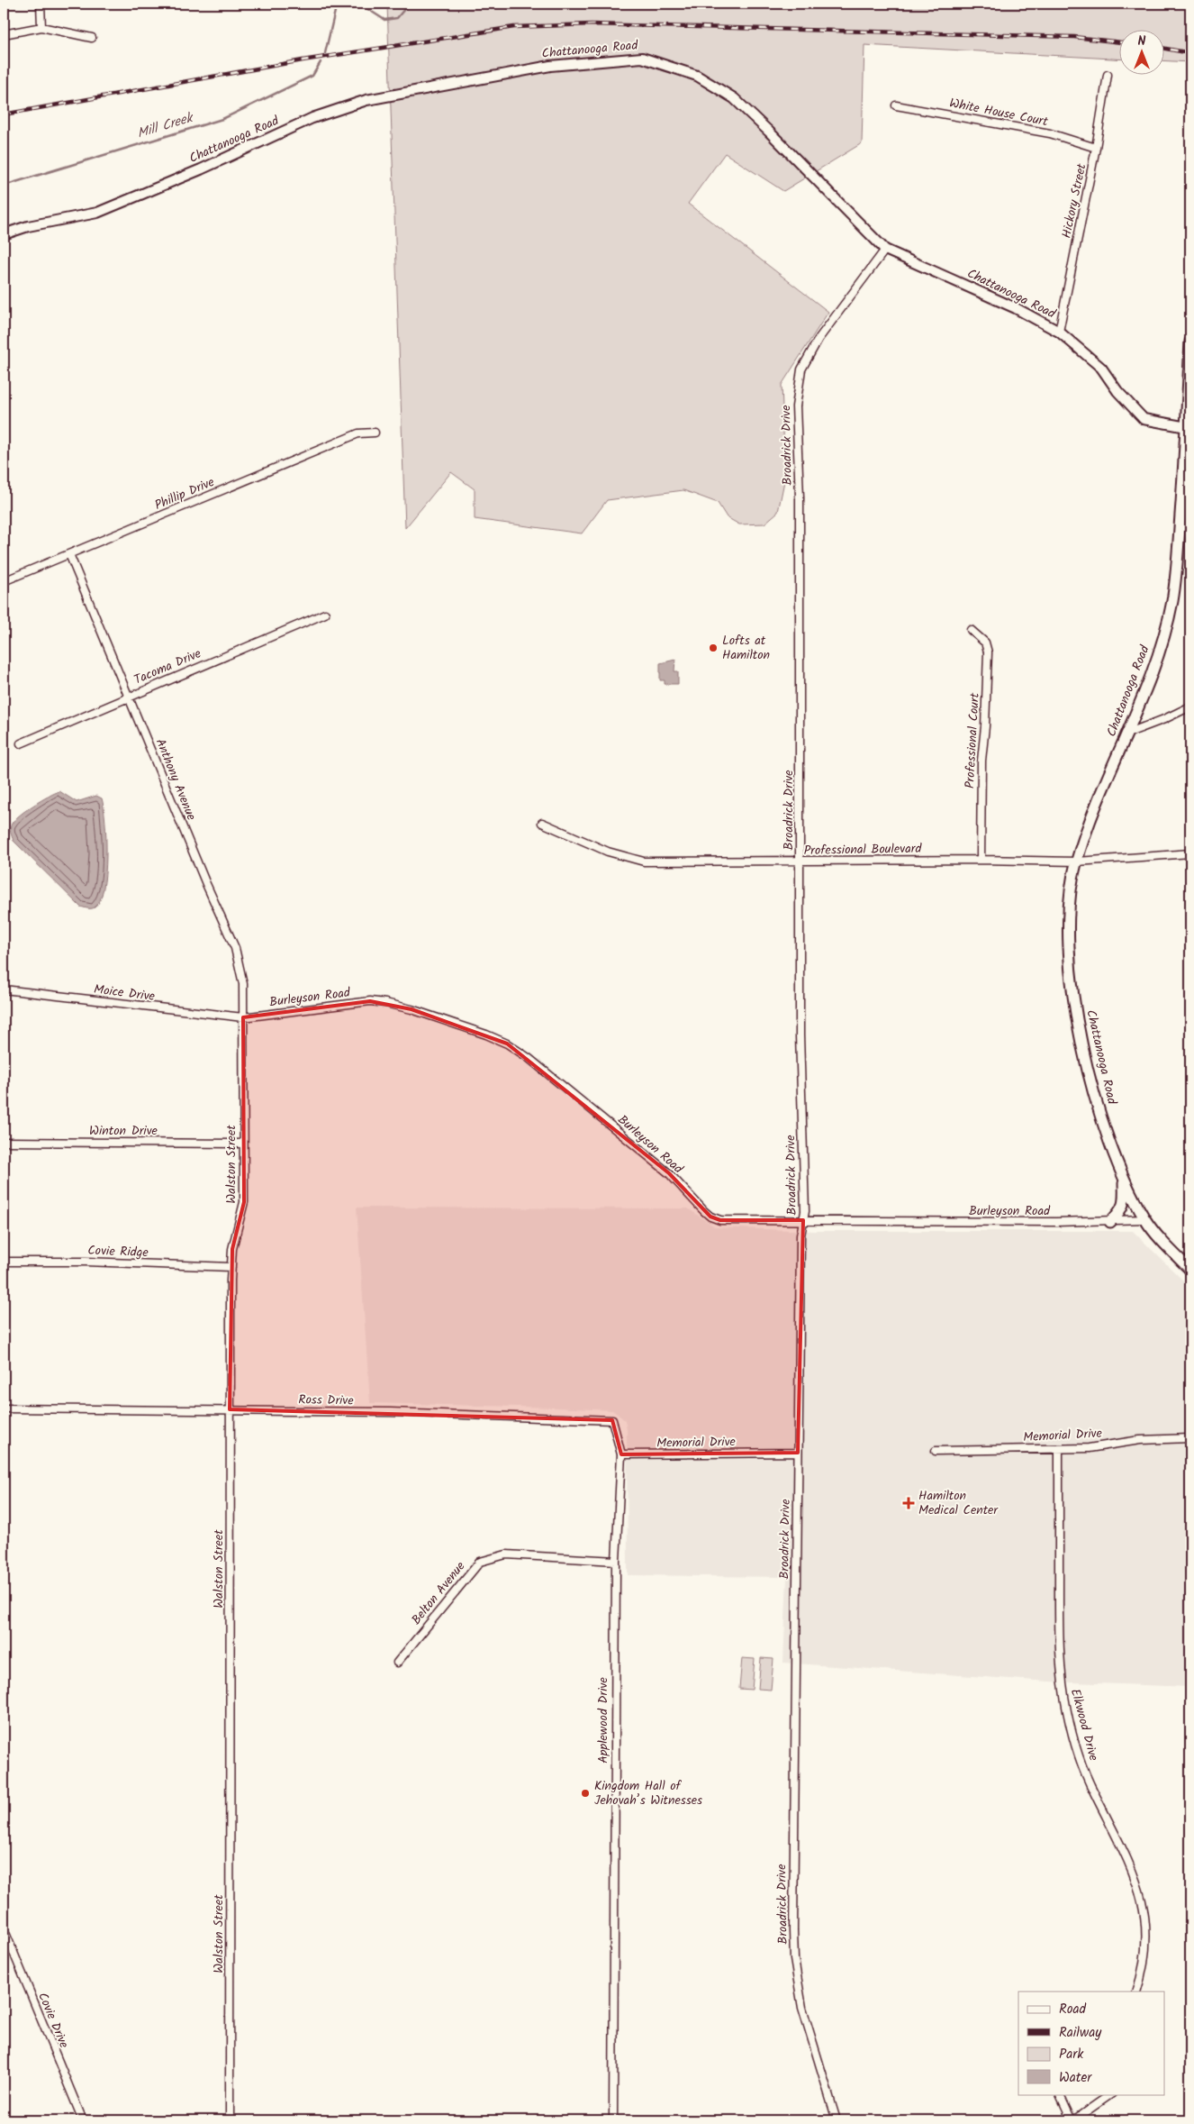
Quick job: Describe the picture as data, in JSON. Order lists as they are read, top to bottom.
{
  "streets": {
    "main road": ["Chattanooga Road"],
    "street": [
      "White House Court",
      "Hickory Street",
      "Broadrick Drive",
      "Phillip Drive",
      "Tacoma Drive",
      "Professional Court",
      "Anthony Avenue",
      "Professional Boulevard",
      "Moice Drive",
      "Burleyson Road",
      "Winton Drive",
      "Walston Street",
      "Covie Ridge",
      "Ross Drive",
      "Memorial Drive",
      "Belton Avenue",
      "Applewood Drive",
      "Elkwood Drive",
      "Covie Drive"
    ]
  },
  "crossings": [
    ["Chattanooga Road", "Hickory Street"],
    ["Chattanooga Road", "Broadrick Drive"],
    ["Chattanooga Road", "Professional Boulevard"],
    ["Chattanooga Road", "Burleyson Road"],
    ["White House Court", "Hickory Street"],
    ["Broadrick Drive", "Professional Boulevard"],
    ["Broadrick Drive", "Burleyson Road"],
    ["Broadrick Drive", "Memorial Drive"],
    ["Phillip Drive", "Anthony Avenue"],
    ["Tacoma Drive", "Anthony Avenue"],
    ["Professional Court", "Professional Boulevard"],
    ["Anthony Avenue", "Moice Drive"],
    ["Anthony Avenue", "Burleyson Road"],
    ["Anthony Avenue", "Walston Street"],
    ["Moice Drive", "Burleyson Road"],
    ["Moice Drive", "Walston Street"],
    ["Burleyson Road", "Walston Street"],
    ["Winton Drive", "Walston Street"],
    ["Walston Street", "Covie Ridge"],
    ["Walston Street", "Ross Drive"],
    ["Ross Drive", "Memorial Drive"],
    ["Ross Drive", "Applewood Drive"],
    ["Memorial Drive", "Applewood Drive"],
    ["Memorial Drive", "Elkwood Drive"],
    ["Belton Avenue", "Applewood Drive"]
  ],
  "water": ["Mill Creek"],
  "places": {
    "other": ["Lofts at Hamilton", "Kingdom Hall of Jehovah’s Witnesses"],
    "health": ["Hamilton Medical Center"]
  },
  "legend": [
    "Road",
    "Railway",
    "Park",
    "Water"
  ],
  "north": "top"
}
